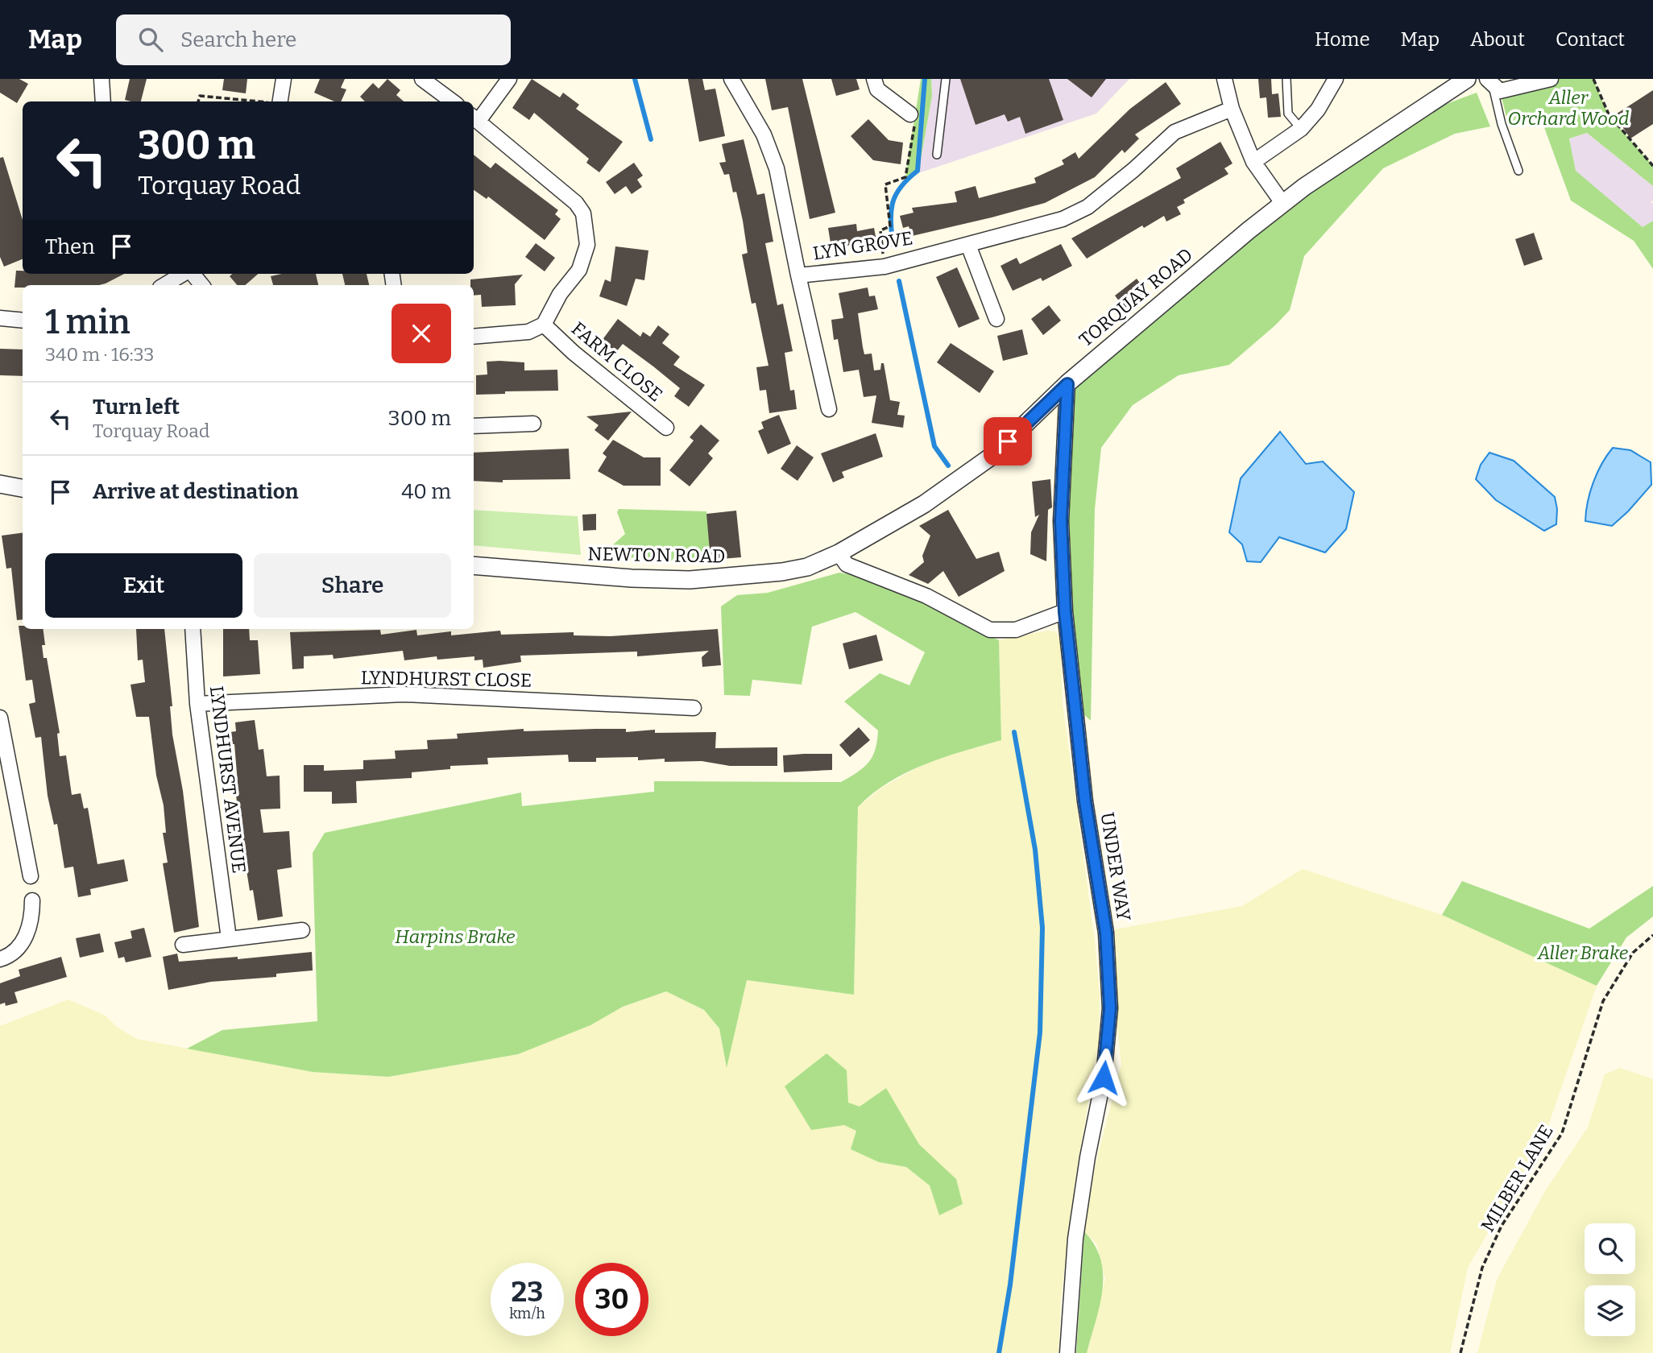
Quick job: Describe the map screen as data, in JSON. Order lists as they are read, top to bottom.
{
  "streets": {
    "street": [
      "LYN GROVE",
      "TORQUAY ROAD",
      "FARM CLOSE",
      "NEWTON ROAD",
      "LYNDHURST CLOSE",
      "LYNDHURST AVENUE",
      "UNDER WAY"
    ],
    "path": ["MILBER LANE"]
  },
  "crossings": [
    ["TORQUAY ROAD", "NEWTON ROAD"],
    ["TORQUAY ROAD", "UNDER WAY"],
    ["LYNDHURST CLOSE", "LYNDHURST AVENUE"]
  ],
  "parks": ["Aller Orchard Wood", "Harpins Brake", "Aller Brake"],
  "page": {
    "header": "Map",
    "search": "Search here",
    "nav": [
      "Home",
      "Map",
      "About",
      "Contact"
    ],
    "turn": ["300 m", "Torquay Road"],
    "then": "Then",
    "heading": ["1 min", "340 m · 16:33"],
    "list": [
      {
        "name": "Turn left",
        "note": "Torquay Road",
        "value": "300 m"
      },
      {
        "name": "Arrive at destination",
        "value": "40 m"
      }
    ],
    "buttons": ["Exit", "Share"],
    "speed": "23 km/h",
    "limit": "30"
  }
}
